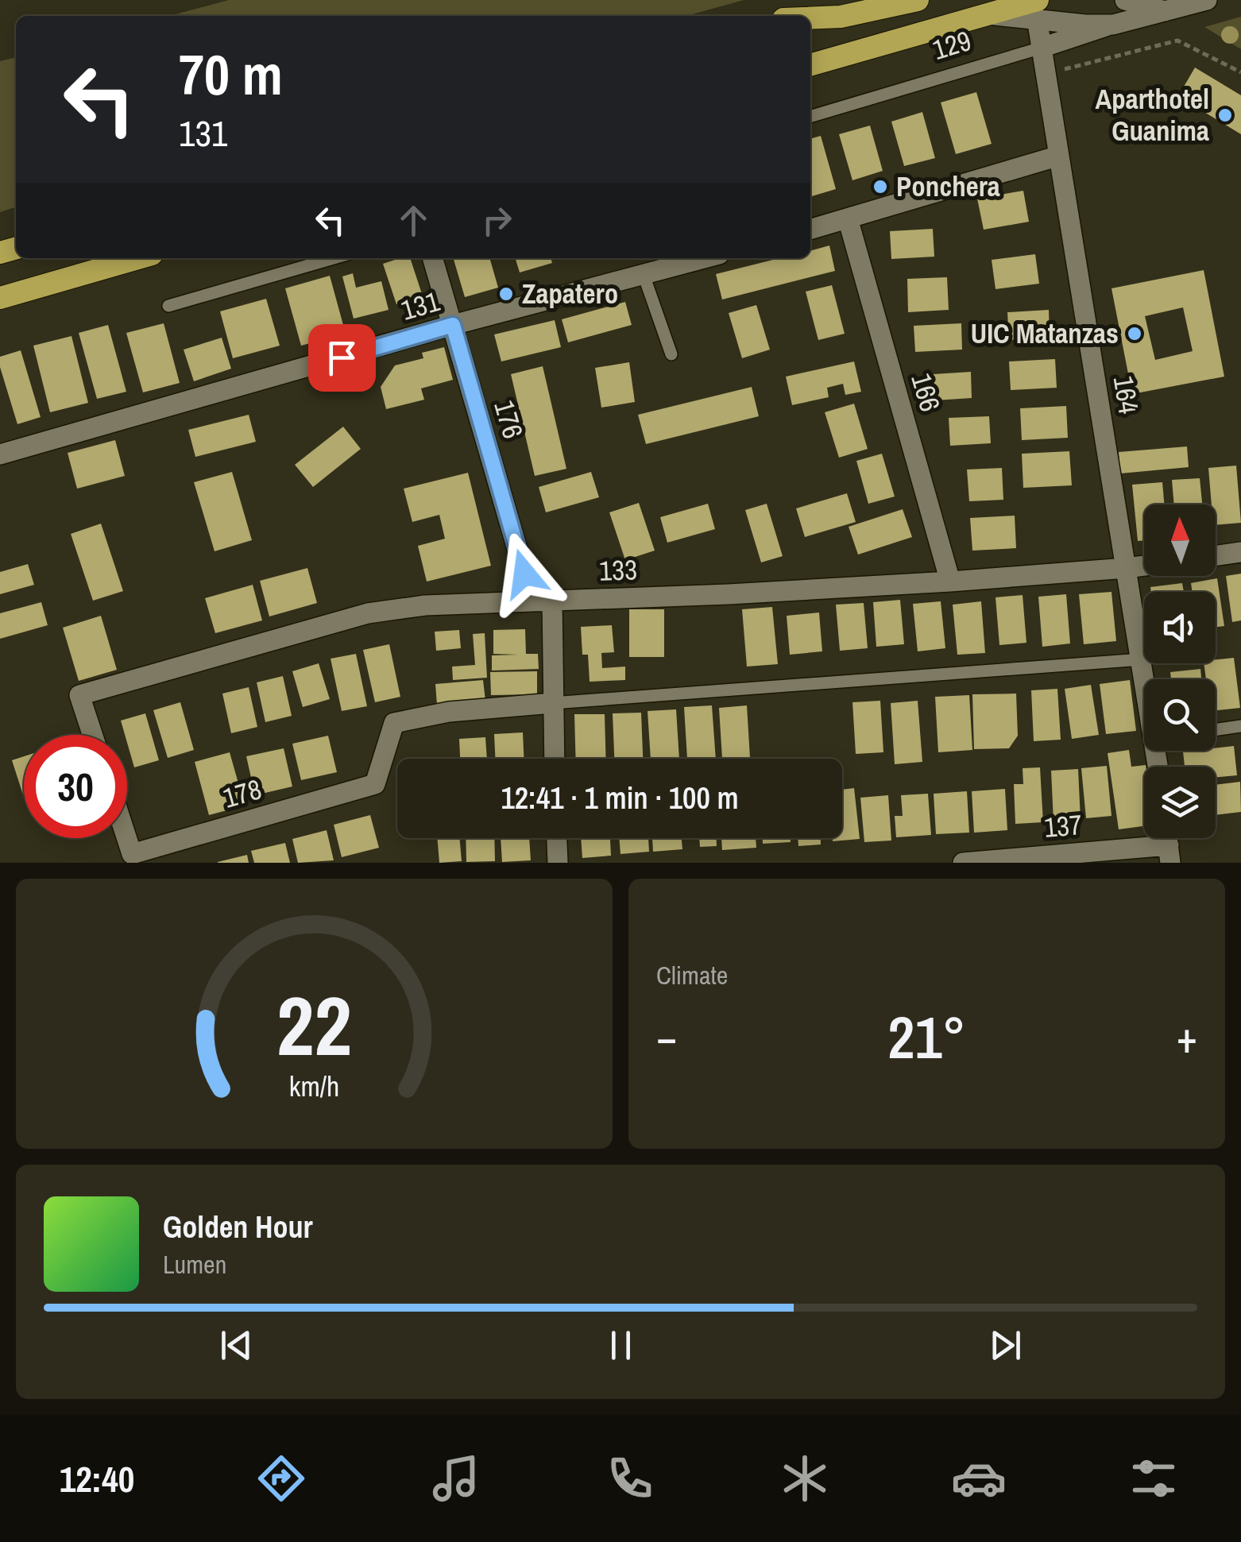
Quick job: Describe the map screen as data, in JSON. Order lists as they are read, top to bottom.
{
  "streets": {
    "street": [
      "129",
      "131",
      "166",
      "164",
      "176",
      "133",
      "178",
      "137"
    ]
  },
  "crossings": [
    ["129", "164"],
    ["131", "176"],
    ["166", "133"],
    ["164", "133"],
    ["176", "133"],
    ["176", "178"]
  ],
  "places": [
    "Aparthotel Guanima",
    "Ponchera",
    "Zapatero",
    "UIC Matanzas"
  ],
  "north": "top",
  "page": {
    "turn": ["70 m", "131"],
    "limit": "30",
    "trip": "12:41 · 1 min · 100 m",
    "tile": "Climate",
    "heat": ["−", "21°", "+"],
    "song": ["Golden Hour", "Lumen"],
    "tabs": "12:40",
    "gauge": ["22", "km/h"]
  }
}
